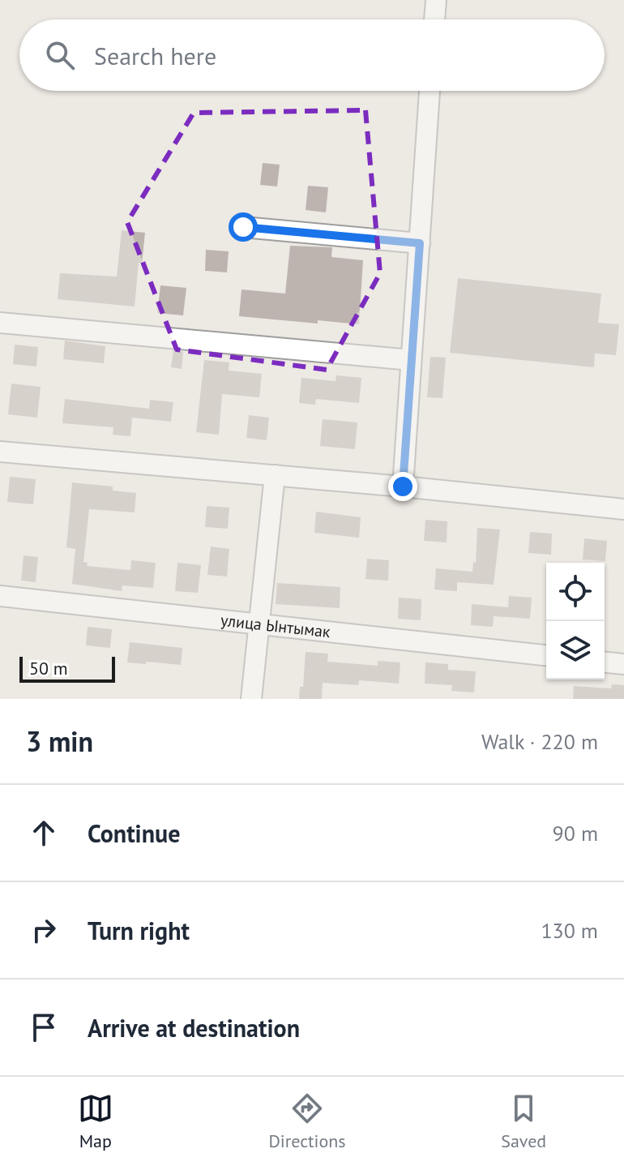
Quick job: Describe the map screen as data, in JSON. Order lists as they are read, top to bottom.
{
  "streets": {
    "street": ["улица Ынтымак"]
  },
  "scale_bar": "50 m",
  "page": {
    "search": "Search here",
    "scale": "50 m",
    "heading": ["3 min", "Walk · 220 m"],
    "list": [
      ["Continue", "90 m"],
      ["Turn right", "130 m"],
      "Arrive at destination"
    ],
    "nav": ["Map", "Directions", "Saved"]
  }
}
